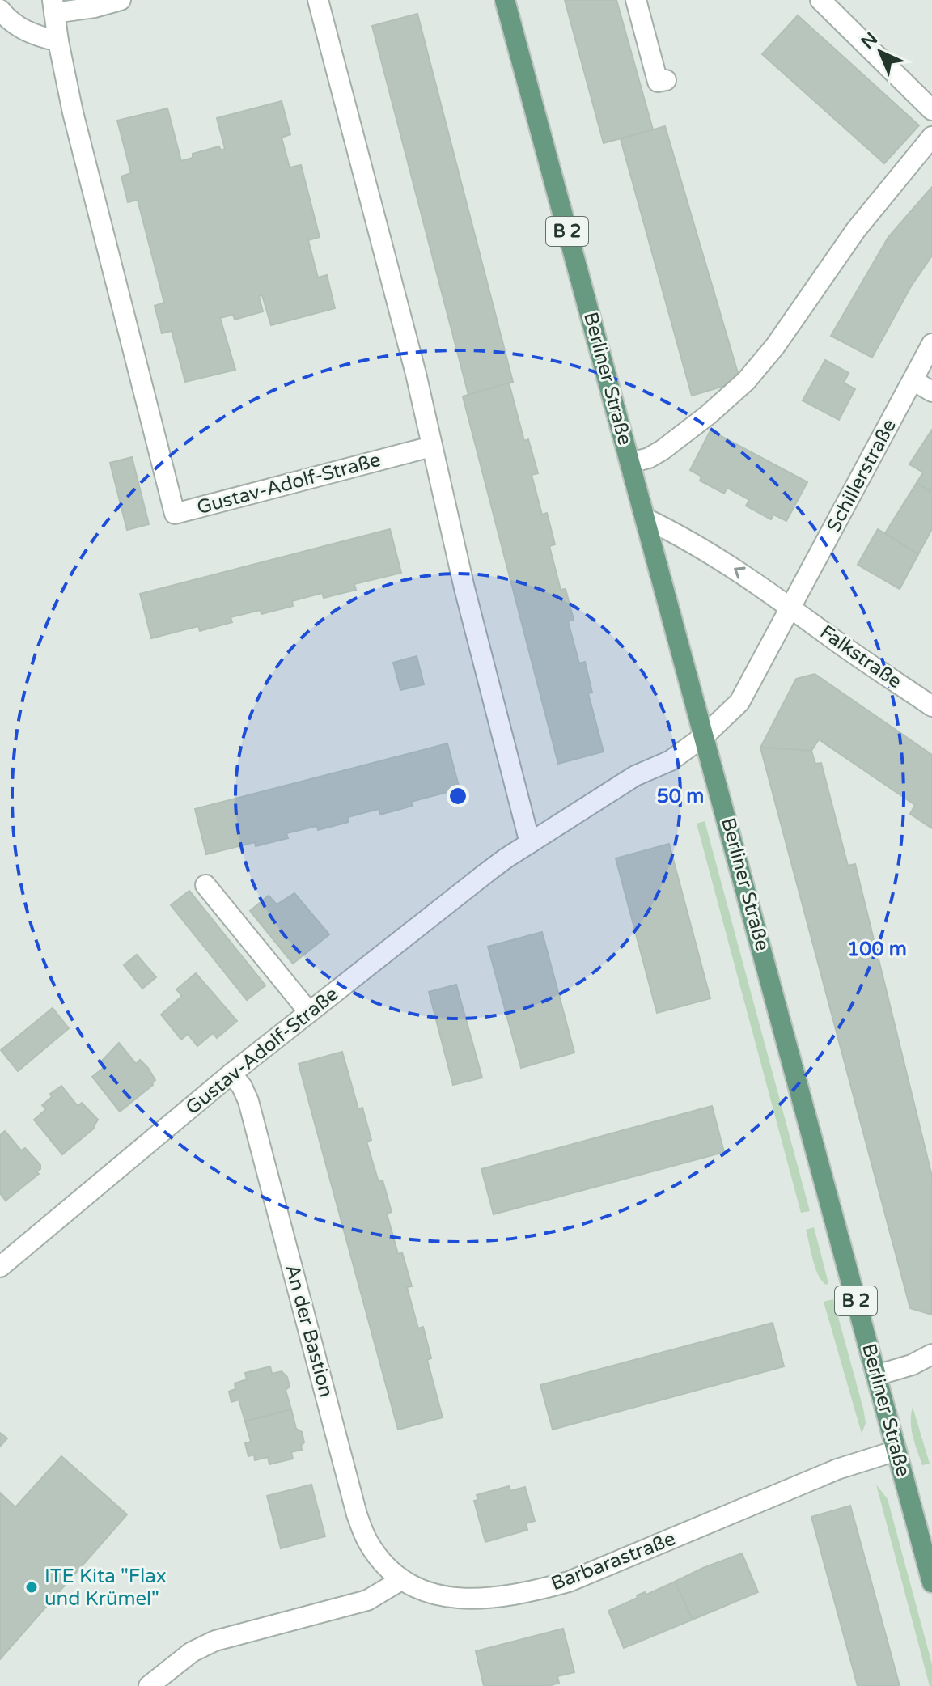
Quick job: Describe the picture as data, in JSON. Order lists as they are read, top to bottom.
{
  "streets": {
    "main road": ["B 2", "Berliner Straße"],
    "street": [
      "Schillerstraße",
      "Gustav-Adolf-Straße",
      "Falkstraße",
      "An der Bastion",
      "Barbarastraße"
    ]
  },
  "crossings": [
    ["Berliner Straße", "Schillerstraße"],
    ["Berliner Straße", "Gustav-Adolf-Straße"],
    ["Berliner Straße", "Barbarastraße"],
    ["Schillerstraße", "Gustav-Adolf-Straße"],
    ["Schillerstraße", "Falkstraße"],
    ["Gustav-Adolf-Straße", "An der Bastion"],
    ["An der Bastion", "Barbarastraße"]
  ],
  "places": ["ITE Kita \"Flax und Krümel\""],
  "north": "top left",
  "rings": ["50 m", "100 m"]
}
